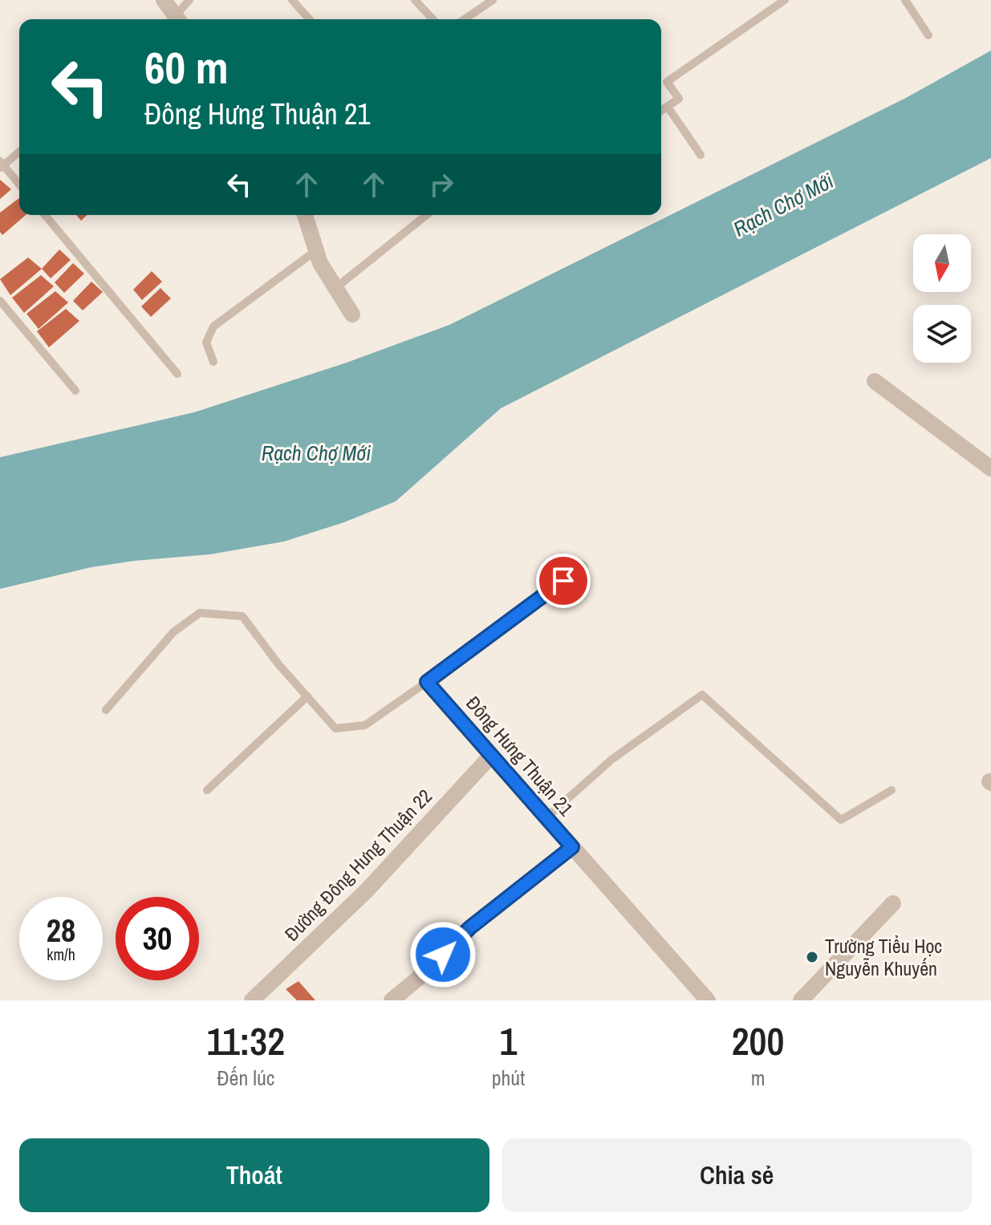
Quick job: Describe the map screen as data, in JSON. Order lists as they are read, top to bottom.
{
  "streets": {
    "street": ["Đông Hưng Thuận 21", "Đường Đông Hưng Thuận 22"]
  },
  "crossings": [
    ["Đông Hưng Thuận 21", "Đường Đông Hưng Thuận 22"]
  ],
  "water": ["Rạch Chợ Mới"],
  "places": ["Trường Tiểu Học Nguyễn Khuyến"],
  "north": "bottom",
  "page": {
    "turn": ["60 m", "Đông Hưng Thuận 21"],
    "speed": "28 km/h",
    "limit": "30",
    "eta": [
      "11:32",
      "Đến lúc",
      "1",
      "phút",
      "200",
      "m"
    ],
    "buttons": ["Thoát", "Chia sẻ"]
  }
}
